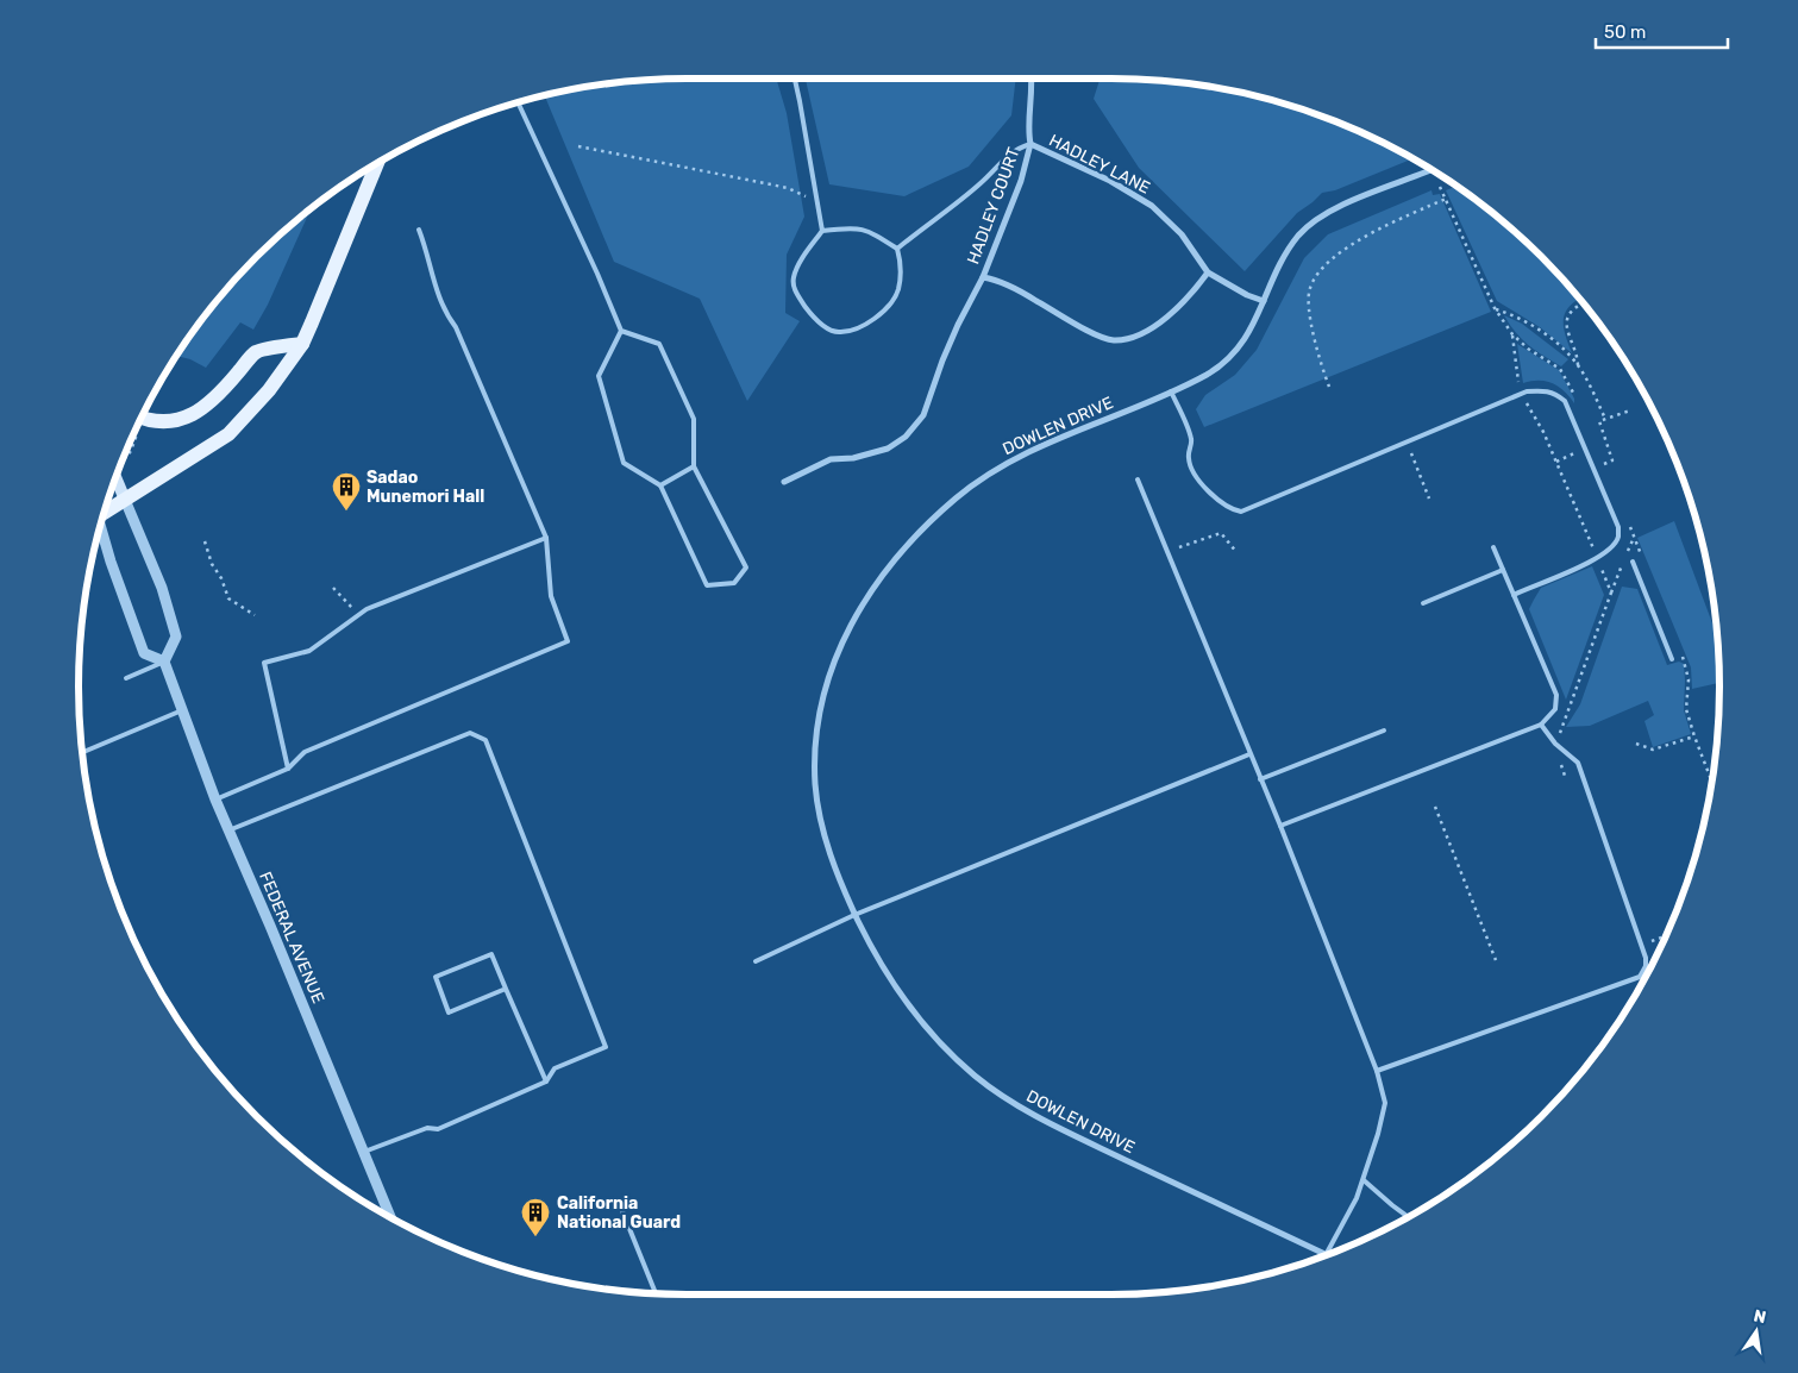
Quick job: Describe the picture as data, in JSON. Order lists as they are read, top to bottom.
{
  "streets": {
    "street": [
      "HADLEY LANE",
      "HADLEY COURT",
      "DOWLEN DRIVE",
      "FEDERAL AVENUE"
    ]
  },
  "crossings": [
    ["HADLEY LANE", "HADLEY COURT"],
    ["HADLEY LANE", "DOWLEN DRIVE"]
  ],
  "places": {
    "building": ["Sadao Munemori Hall", "California National Guard"]
  },
  "scale_bar": "50 m",
  "north": "top"
}
